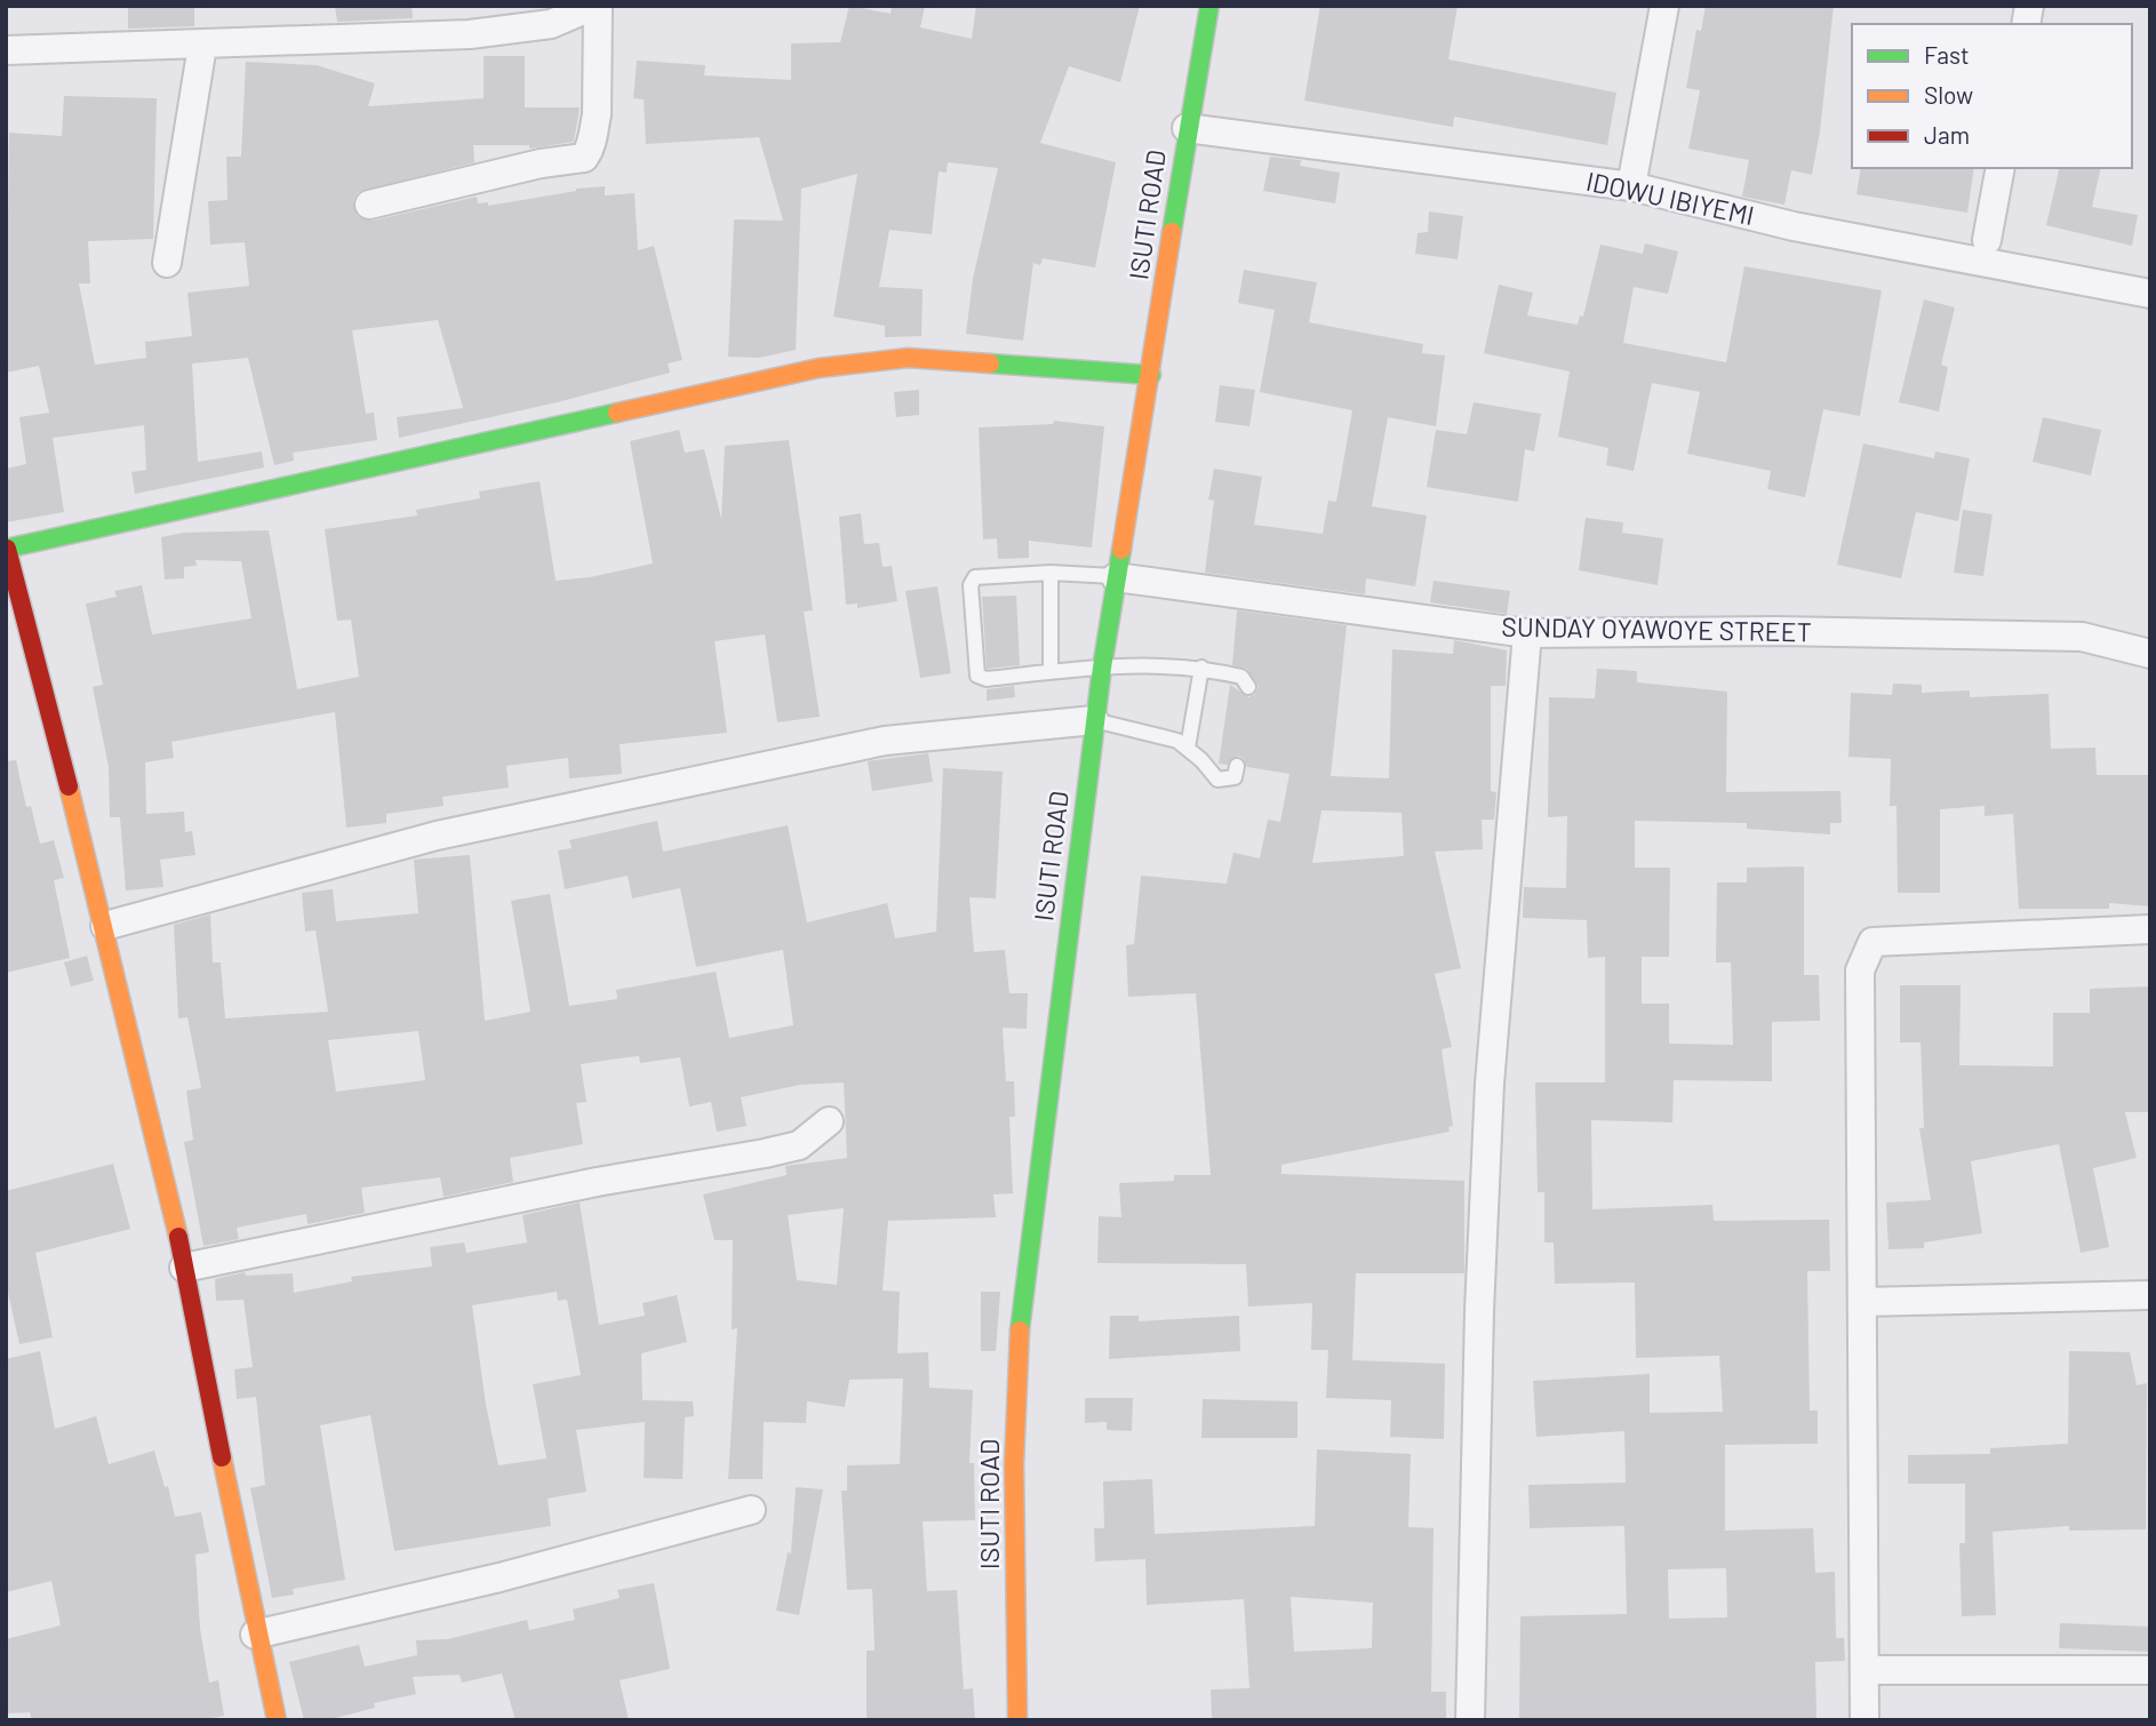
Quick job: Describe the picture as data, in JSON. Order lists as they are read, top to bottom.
{
  "streets": {
    "street": ["IDOWU IBIYEMI", "ISUTI ROAD", "SUNDAY OYAWOYE STREET"]
  },
  "crossings": [
    ["IDOWU IBIYEMI", "ISUTI ROAD"],
    ["ISUTI ROAD", "SUNDAY OYAWOYE STREET"]
  ],
  "legend": ["Fast", "Slow", "Jam"]
}
